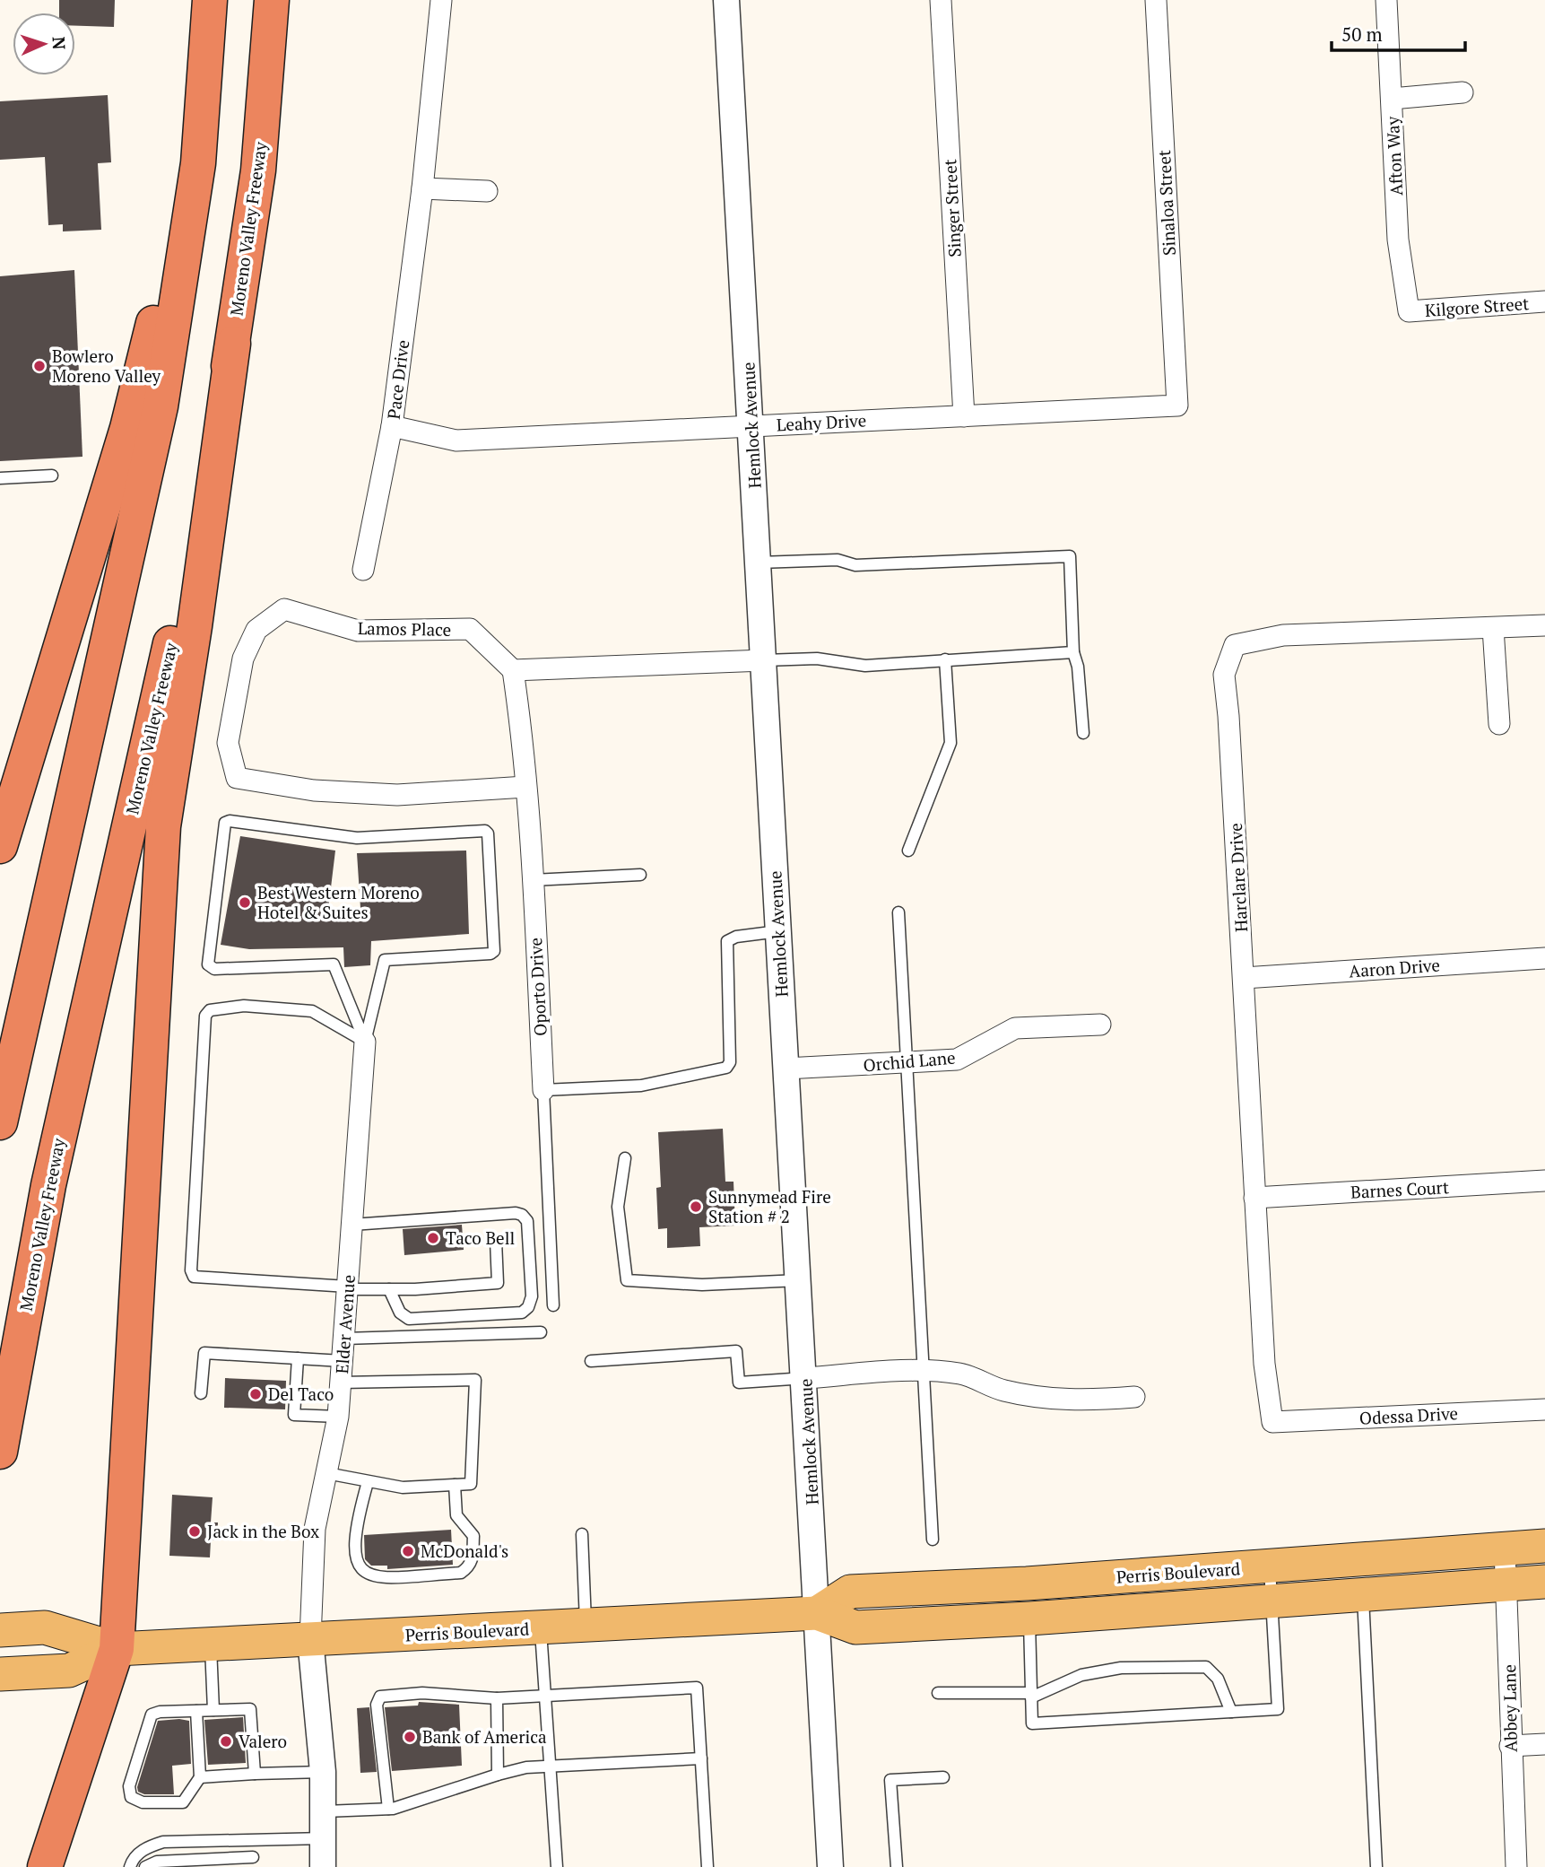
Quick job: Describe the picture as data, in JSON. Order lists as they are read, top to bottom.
{
  "streets": {
    "highway": ["Moreno Valley Freeway"],
    "main road": ["Perris Boulevard"],
    "street": [
      "Afton Way",
      "Sinaloa Street",
      "Singer Street",
      "Kilgore Street",
      "Pace Drive",
      "Leahy Drive",
      "Hemlock Avenue",
      "Lamos Place",
      "Harclare Drive",
      "Aaron Drive",
      "Oporto Drive",
      "Orchid Lane",
      "Barnes Court",
      "Elder Avenue",
      "Odessa Drive",
      "Abbey Lane"
    ]
  },
  "crossings": [
    ["Afton Way", "Kilgore Street"],
    ["Sinaloa Street", "Leahy Drive"],
    ["Singer Street", "Leahy Drive"],
    ["Pace Drive", "Leahy Drive"],
    ["Leahy Drive", "Hemlock Avenue"],
    ["Hemlock Avenue", "Orchid Lane"],
    ["Hemlock Avenue", "Perris Boulevard"],
    ["Lamos Place", "Oporto Drive"],
    ["Harclare Drive", "Aaron Drive"],
    ["Harclare Drive", "Barnes Court"],
    ["Harclare Drive", "Odessa Drive"],
    ["Elder Avenue", "Perris Boulevard"],
    ["Perris Boulevard", "Abbey Lane"]
  ],
  "places": [
    "Bowlero Moreno Valley",
    "Best Western Moreno Hotel & Suites",
    "Sunnymead Fire Station # 2",
    "Taco Bell",
    "Del Taco",
    "Jack in the Box",
    "McDonald's",
    "Bank of America",
    "Valero"
  ],
  "scale_bar": "50 m",
  "north": "right"
}
